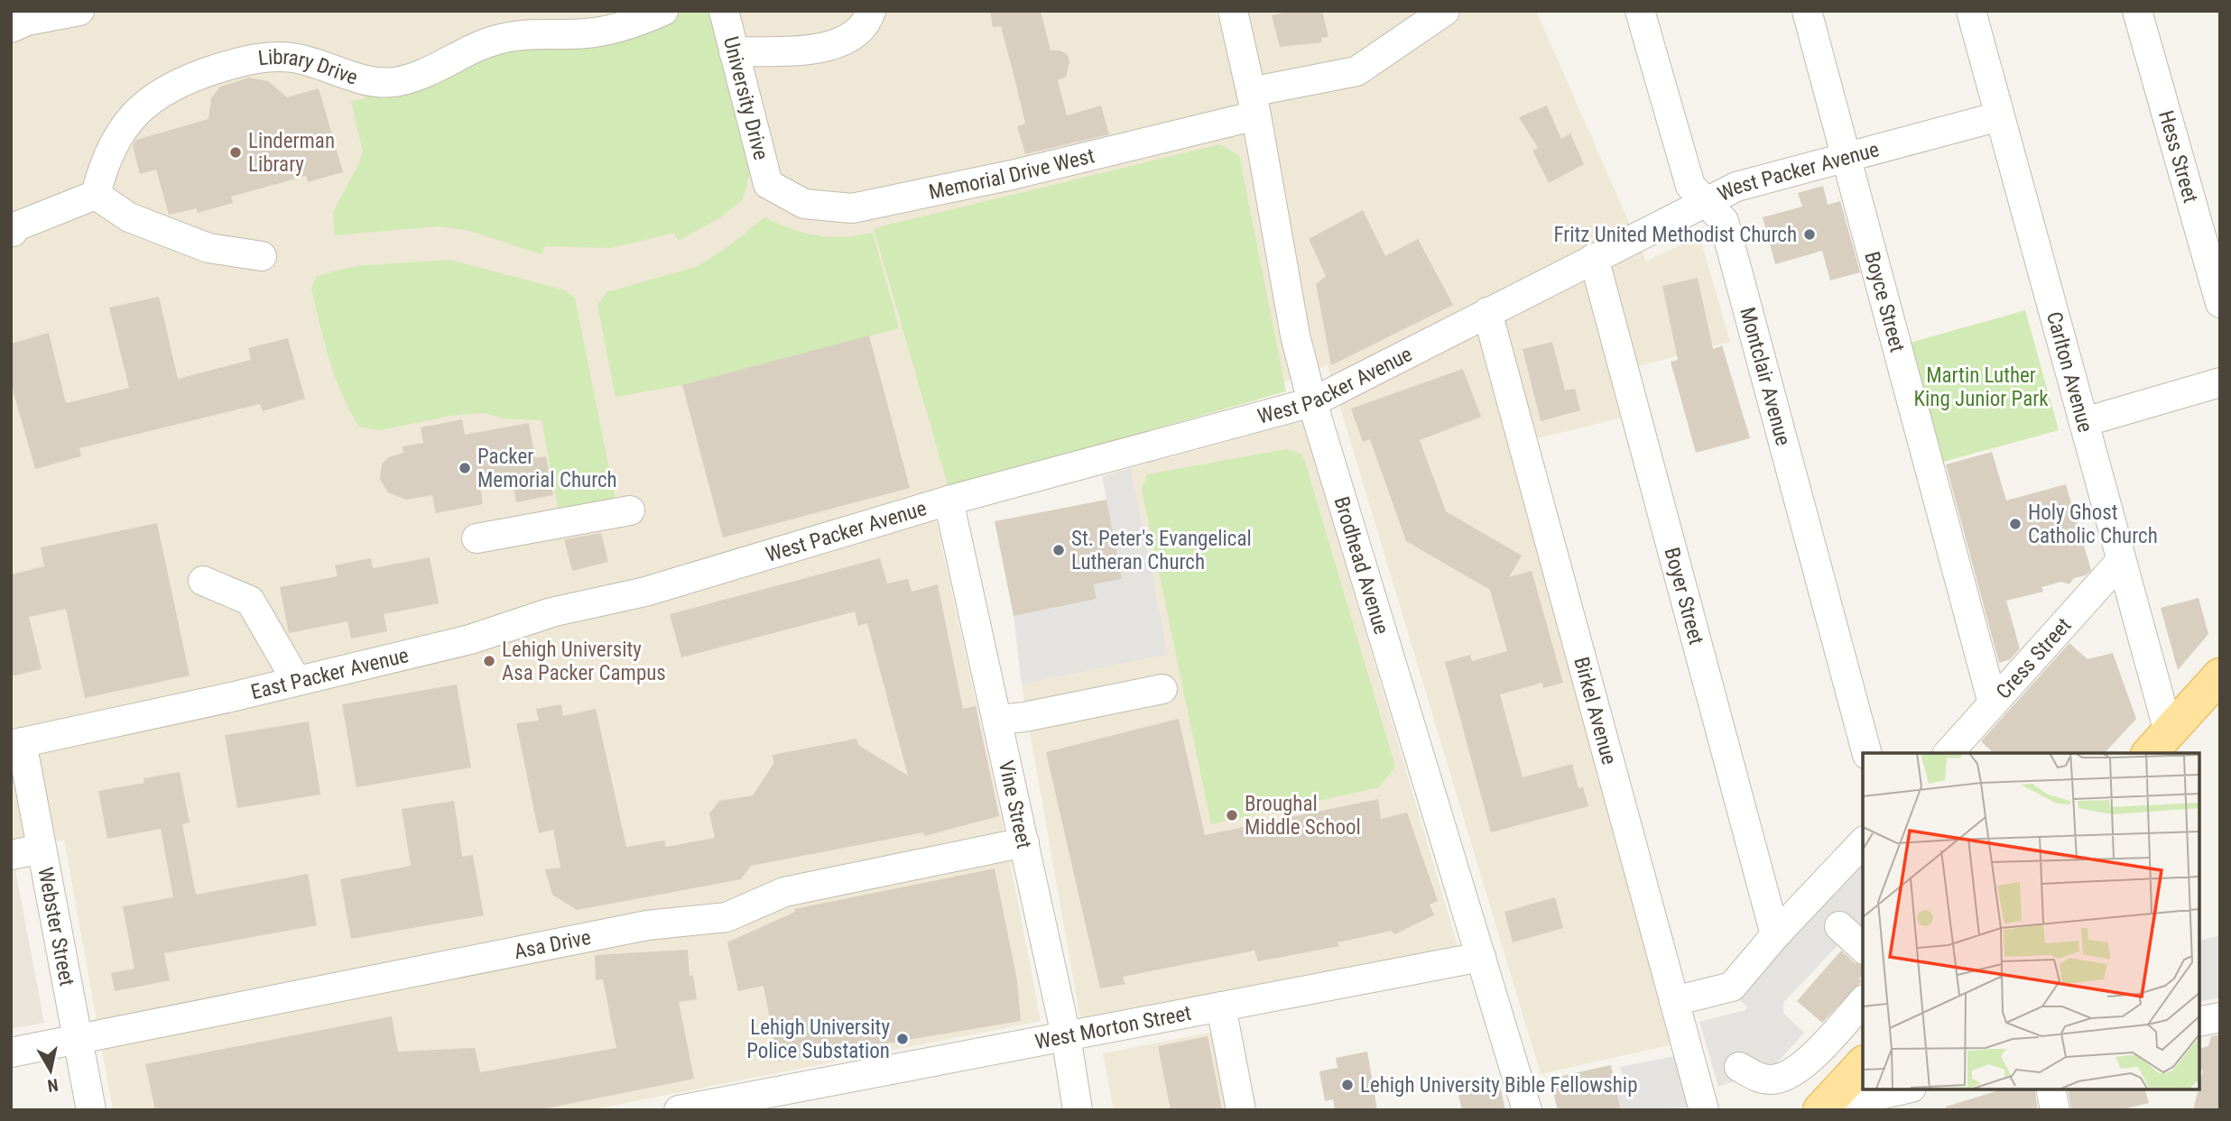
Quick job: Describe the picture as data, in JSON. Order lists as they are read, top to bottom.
{
  "streets": {
    "street": [
      "Library Drive",
      "University Drive",
      "Hess Street",
      "Memorial Drive West",
      "West Packer Avenue",
      "Boyce Street",
      "Carlton Avenue",
      "Montclair Avenue",
      "Brodhead Avenue",
      "Boyer Street",
      "Cress Street",
      "East Packer Avenue",
      "Birkel Avenue",
      "Vine Street",
      "Webster Street",
      "Asa Drive",
      "West Morton Street"
    ]
  },
  "crossings": [
    ["University Drive", "Memorial Drive West"],
    ["Memorial Drive West", "Brodhead Avenue"],
    ["West Packer Avenue", "Boyce Street"],
    ["West Packer Avenue", "Carlton Avenue"],
    ["West Packer Avenue", "Montclair Avenue"],
    ["West Packer Avenue", "Brodhead Avenue"],
    ["West Packer Avenue", "Boyer Street"],
    ["West Packer Avenue", "East Packer Avenue"],
    ["West Packer Avenue", "Birkel Avenue"],
    ["West Packer Avenue", "Vine Street"],
    ["Boyce Street", "Cress Street"],
    ["Carlton Avenue", "Cress Street"],
    ["Brodhead Avenue", "West Morton Street"],
    ["East Packer Avenue", "Webster Street"],
    ["Vine Street", "Asa Drive"],
    ["Vine Street", "West Morton Street"],
    ["Webster Street", "Asa Drive"]
  ],
  "parks": ["Martin Luther King Junior Park"],
  "places": [
    "Linderman Library",
    "Fritz United Methodist Church",
    "Packer Memorial Church",
    "Holy Ghost Catholic Church",
    "St. Peter's Evangelical Lutheran Church",
    "Lehigh University Asa Packer Campus",
    "Broughal Middle School",
    "Lehigh University Police Substation",
    "Lehigh University Bible Fellowship"
  ],
  "north": "bottom"
}
